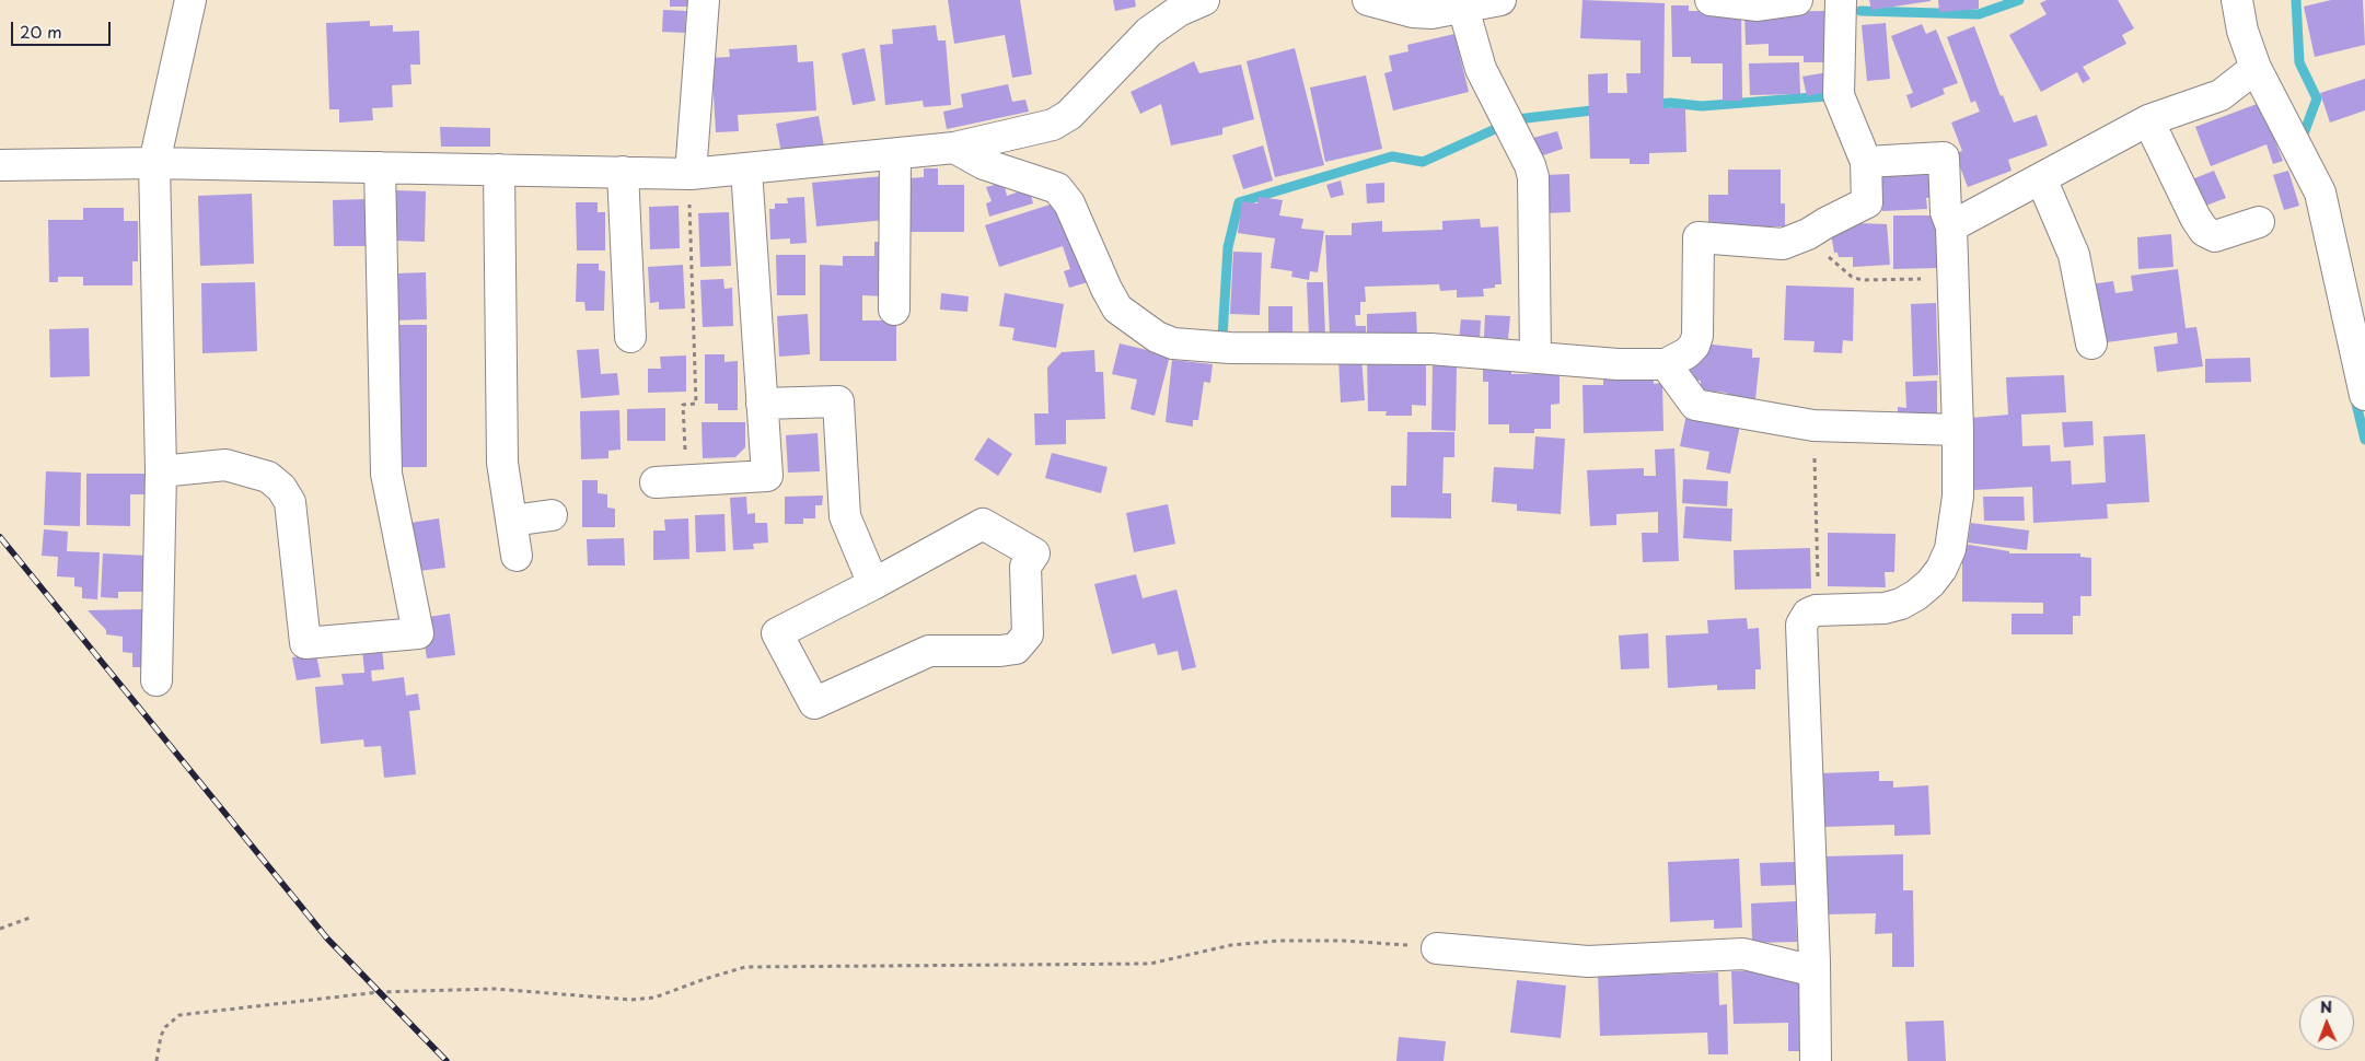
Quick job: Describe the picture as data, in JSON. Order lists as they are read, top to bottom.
{
  "scale_bar": "20 m",
  "north": "top"
}
